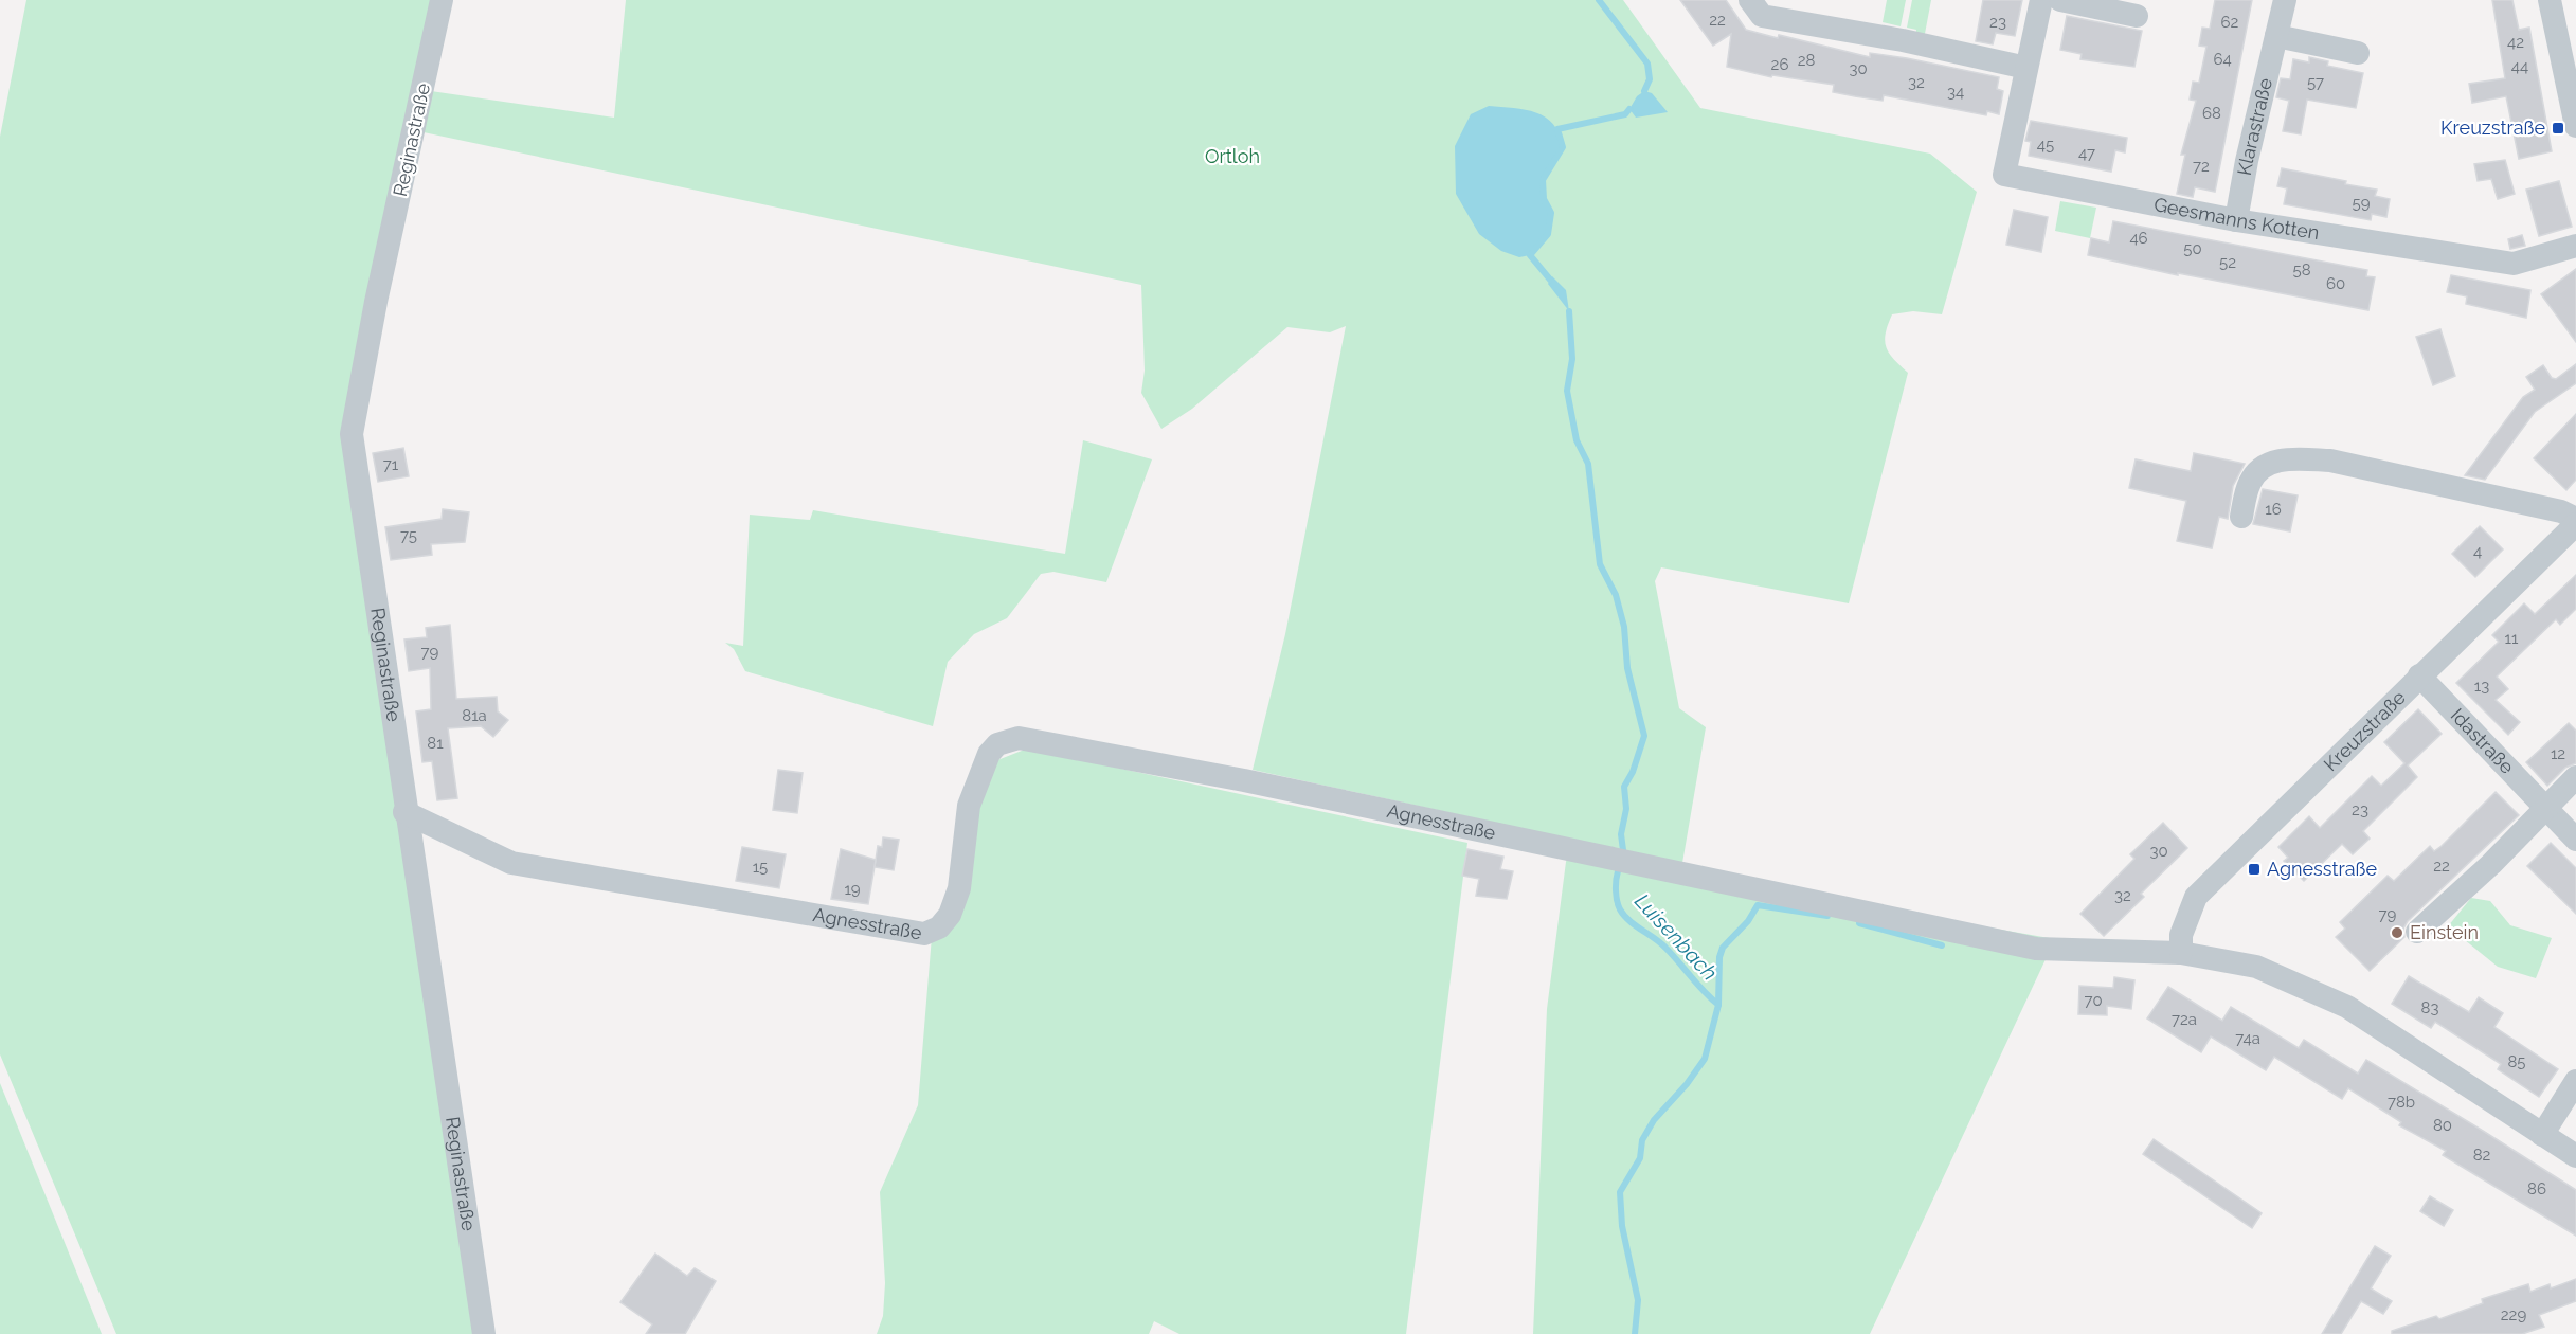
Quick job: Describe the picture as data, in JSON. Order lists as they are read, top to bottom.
{
  "streets": {
    "street": [
      "Klarastraße",
      "Reginastraße",
      "Geesmanns Kotten",
      "Kreuzstraße",
      "Idastraße",
      "Agnesstraße"
    ]
  },
  "crossings": [
    ["Klarastraße", "Geesmanns Kotten"],
    ["Reginastraße", "Agnesstraße"],
    ["Kreuzstraße", "Idastraße"],
    ["Kreuzstraße", "Agnesstraße"]
  ],
  "water": ["Luisenbach"],
  "parks": ["Ortloh"],
  "places": {
    "transit": ["Kreuzstraße", "Agnesstraße"],
    "other": ["Einstein"]
  },
  "house_numbers": [
    "22",
    "23",
    "62",
    "42",
    "64",
    "28",
    "26",
    "44",
    "30",
    "32",
    "57",
    "34",
    "68",
    "45",
    "47",
    "72",
    "59",
    "46",
    "50",
    "52",
    "58",
    "60",
    "71",
    "16",
    "75",
    "4",
    "11",
    "79",
    "13",
    "81a",
    "81",
    "12",
    "23",
    "30",
    "22",
    "15",
    "19",
    "32",
    "79",
    "70",
    "83",
    "72a",
    "74a",
    "85",
    "78b",
    "80",
    "82",
    "86",
    "229"
  ]
}
